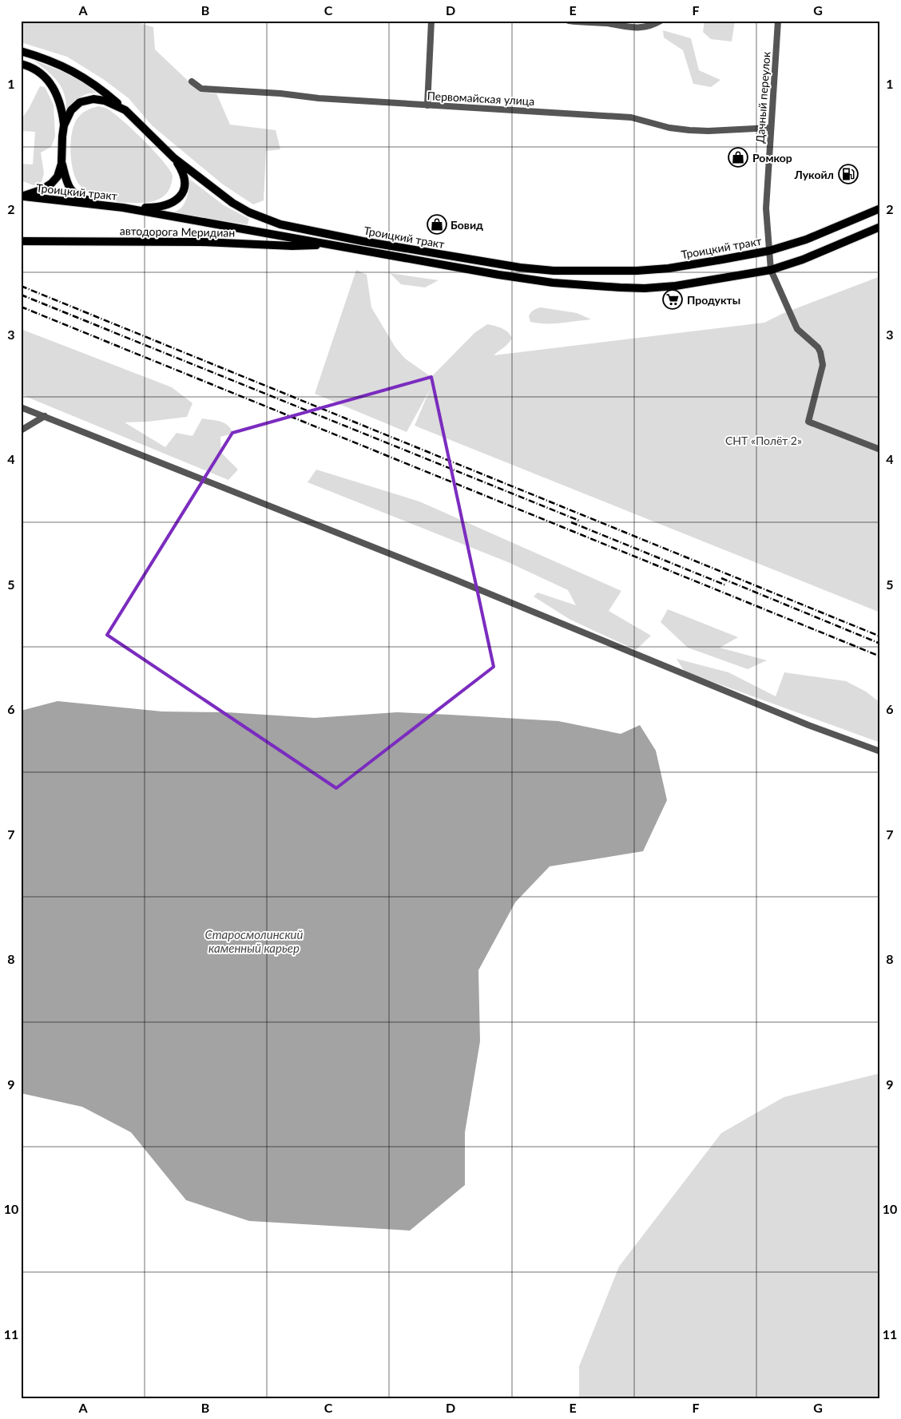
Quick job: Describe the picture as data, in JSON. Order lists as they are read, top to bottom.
{
  "streets": {
    "main road": ["Троицкий тракт", "автодорога Меридиан"],
    "street": ["Дачный переулок", "Первомайская улица"]
  },
  "crossings": [
    ["Дачный переулок", "Первомайская улица"],
    ["Дачный переулок", "Троицкий тракт"],
    ["Троицкий тракт", "автодорога Меридиан"]
  ],
  "water": ["Старосмолинский каменный карьер"],
  "parks": ["СНТ «Полёт 2»"],
  "places": {
    "shop": ["Ромкор", "Бовид"],
    "fuel station": ["Лукойл"],
    "supermarket": ["Продукты"]
  },
  "grid": {
    "columns": [
      "A",
      "B",
      "C",
      "D",
      "E",
      "F",
      "G"
    ],
    "rows": [
      "1",
      "2",
      "3",
      "4",
      "5",
      "6",
      "7",
      "8",
      "9",
      "10",
      "11"
    ]
  }
}
